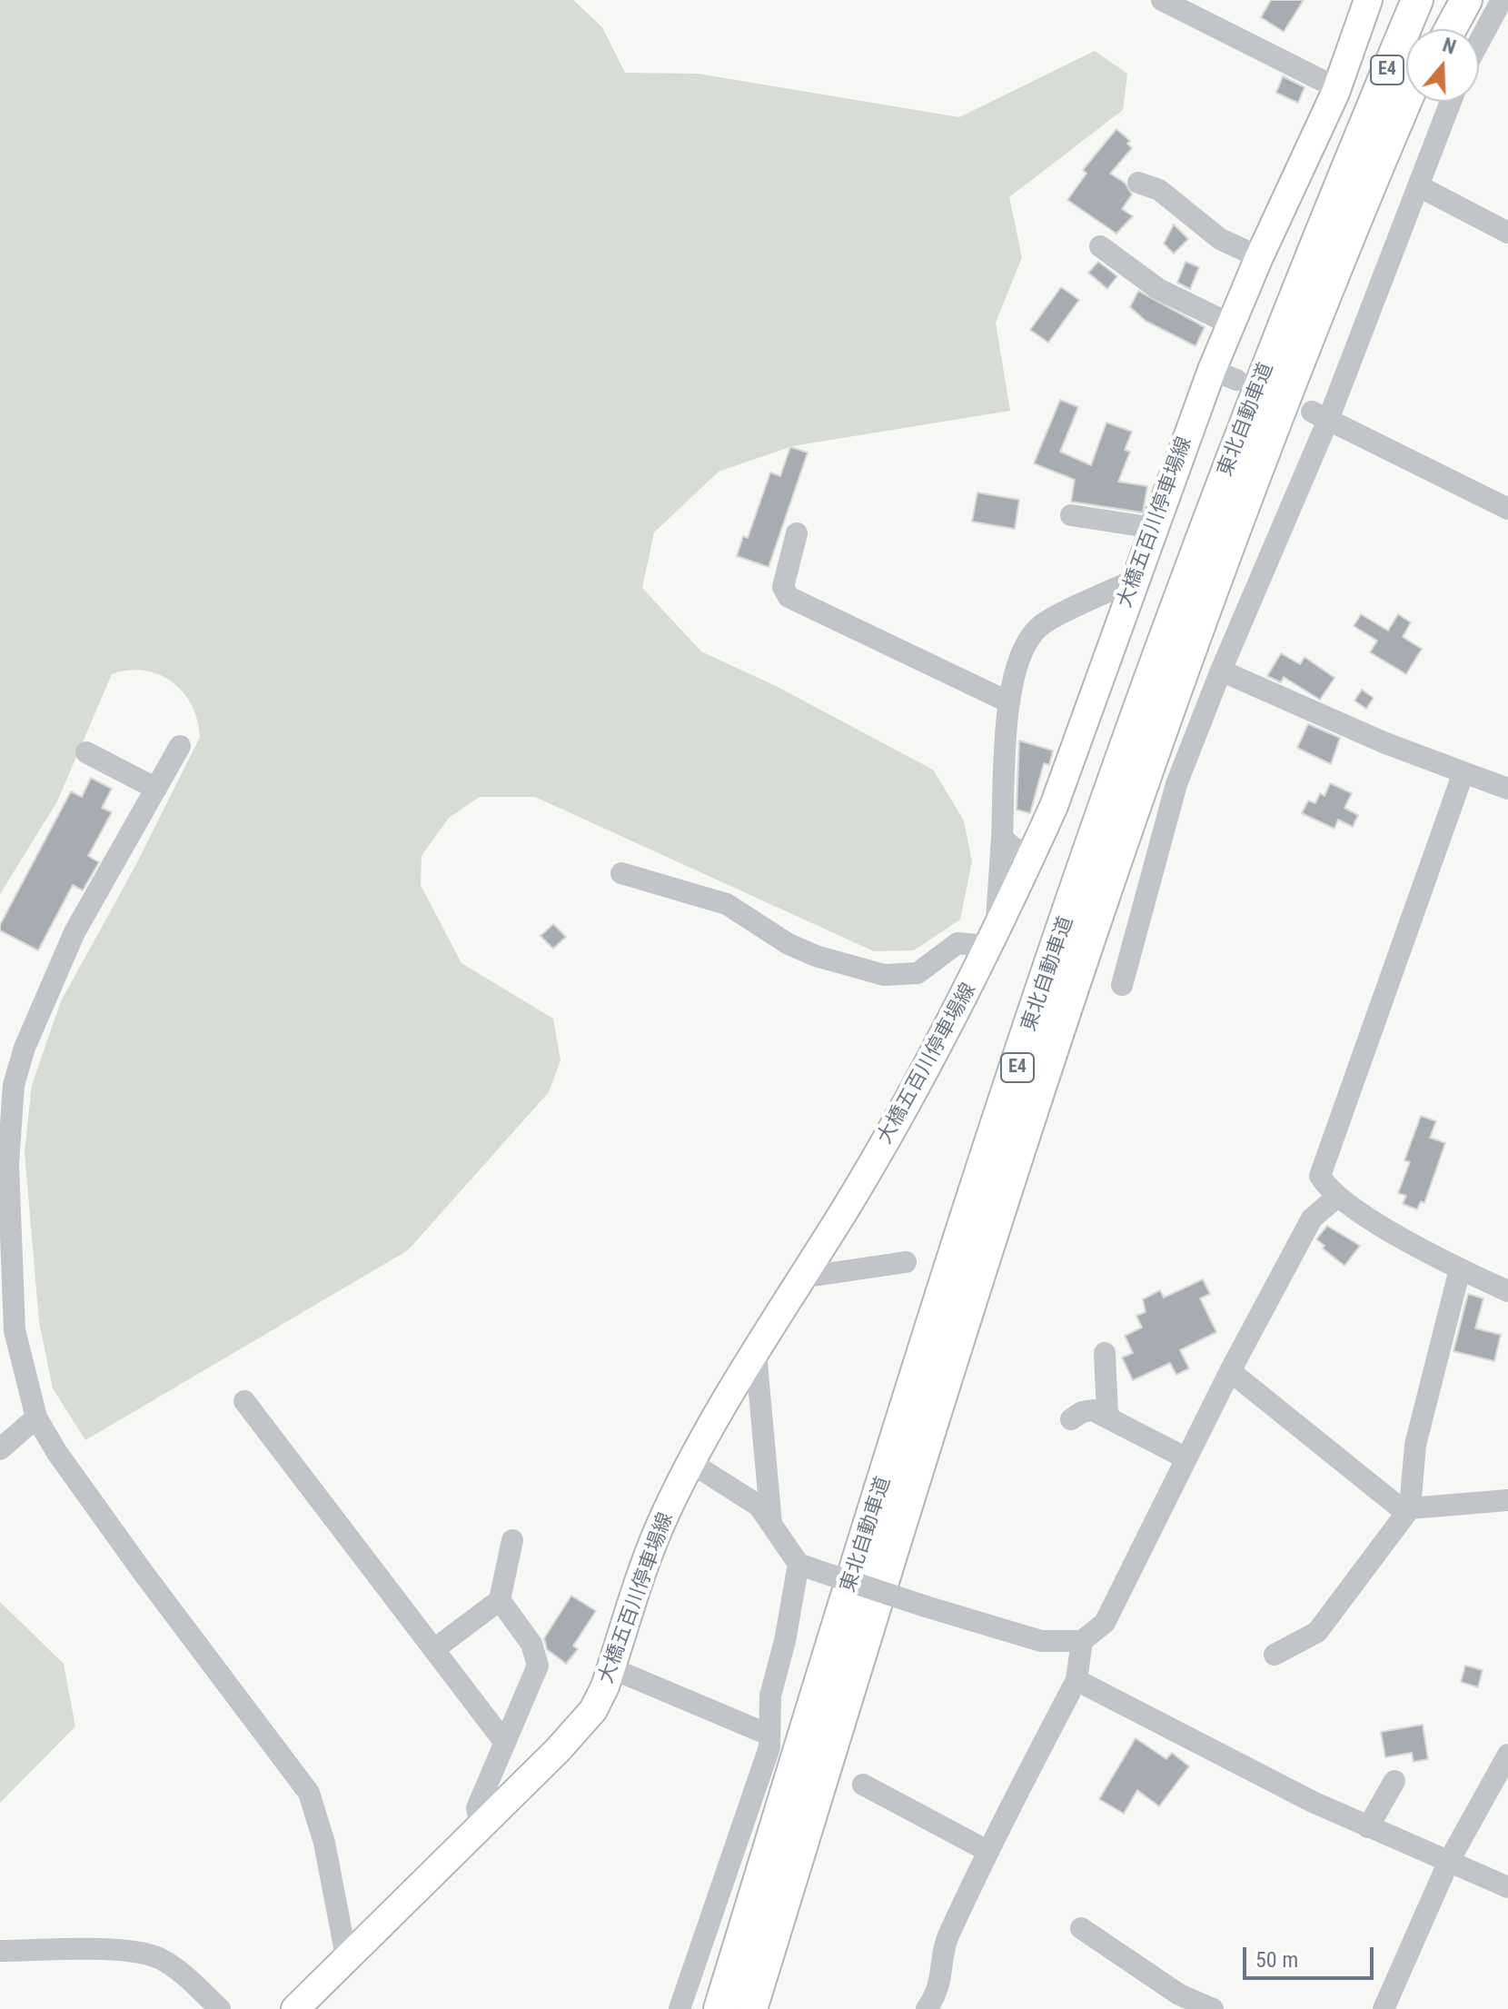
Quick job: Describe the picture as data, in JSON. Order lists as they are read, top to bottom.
{
  "streets": {
    "highway": ["E4", "東北自動車道"],
    "main road": ["大橋五百川停車場線"]
  },
  "scale_bar": "50 m",
  "north": "top"
}
